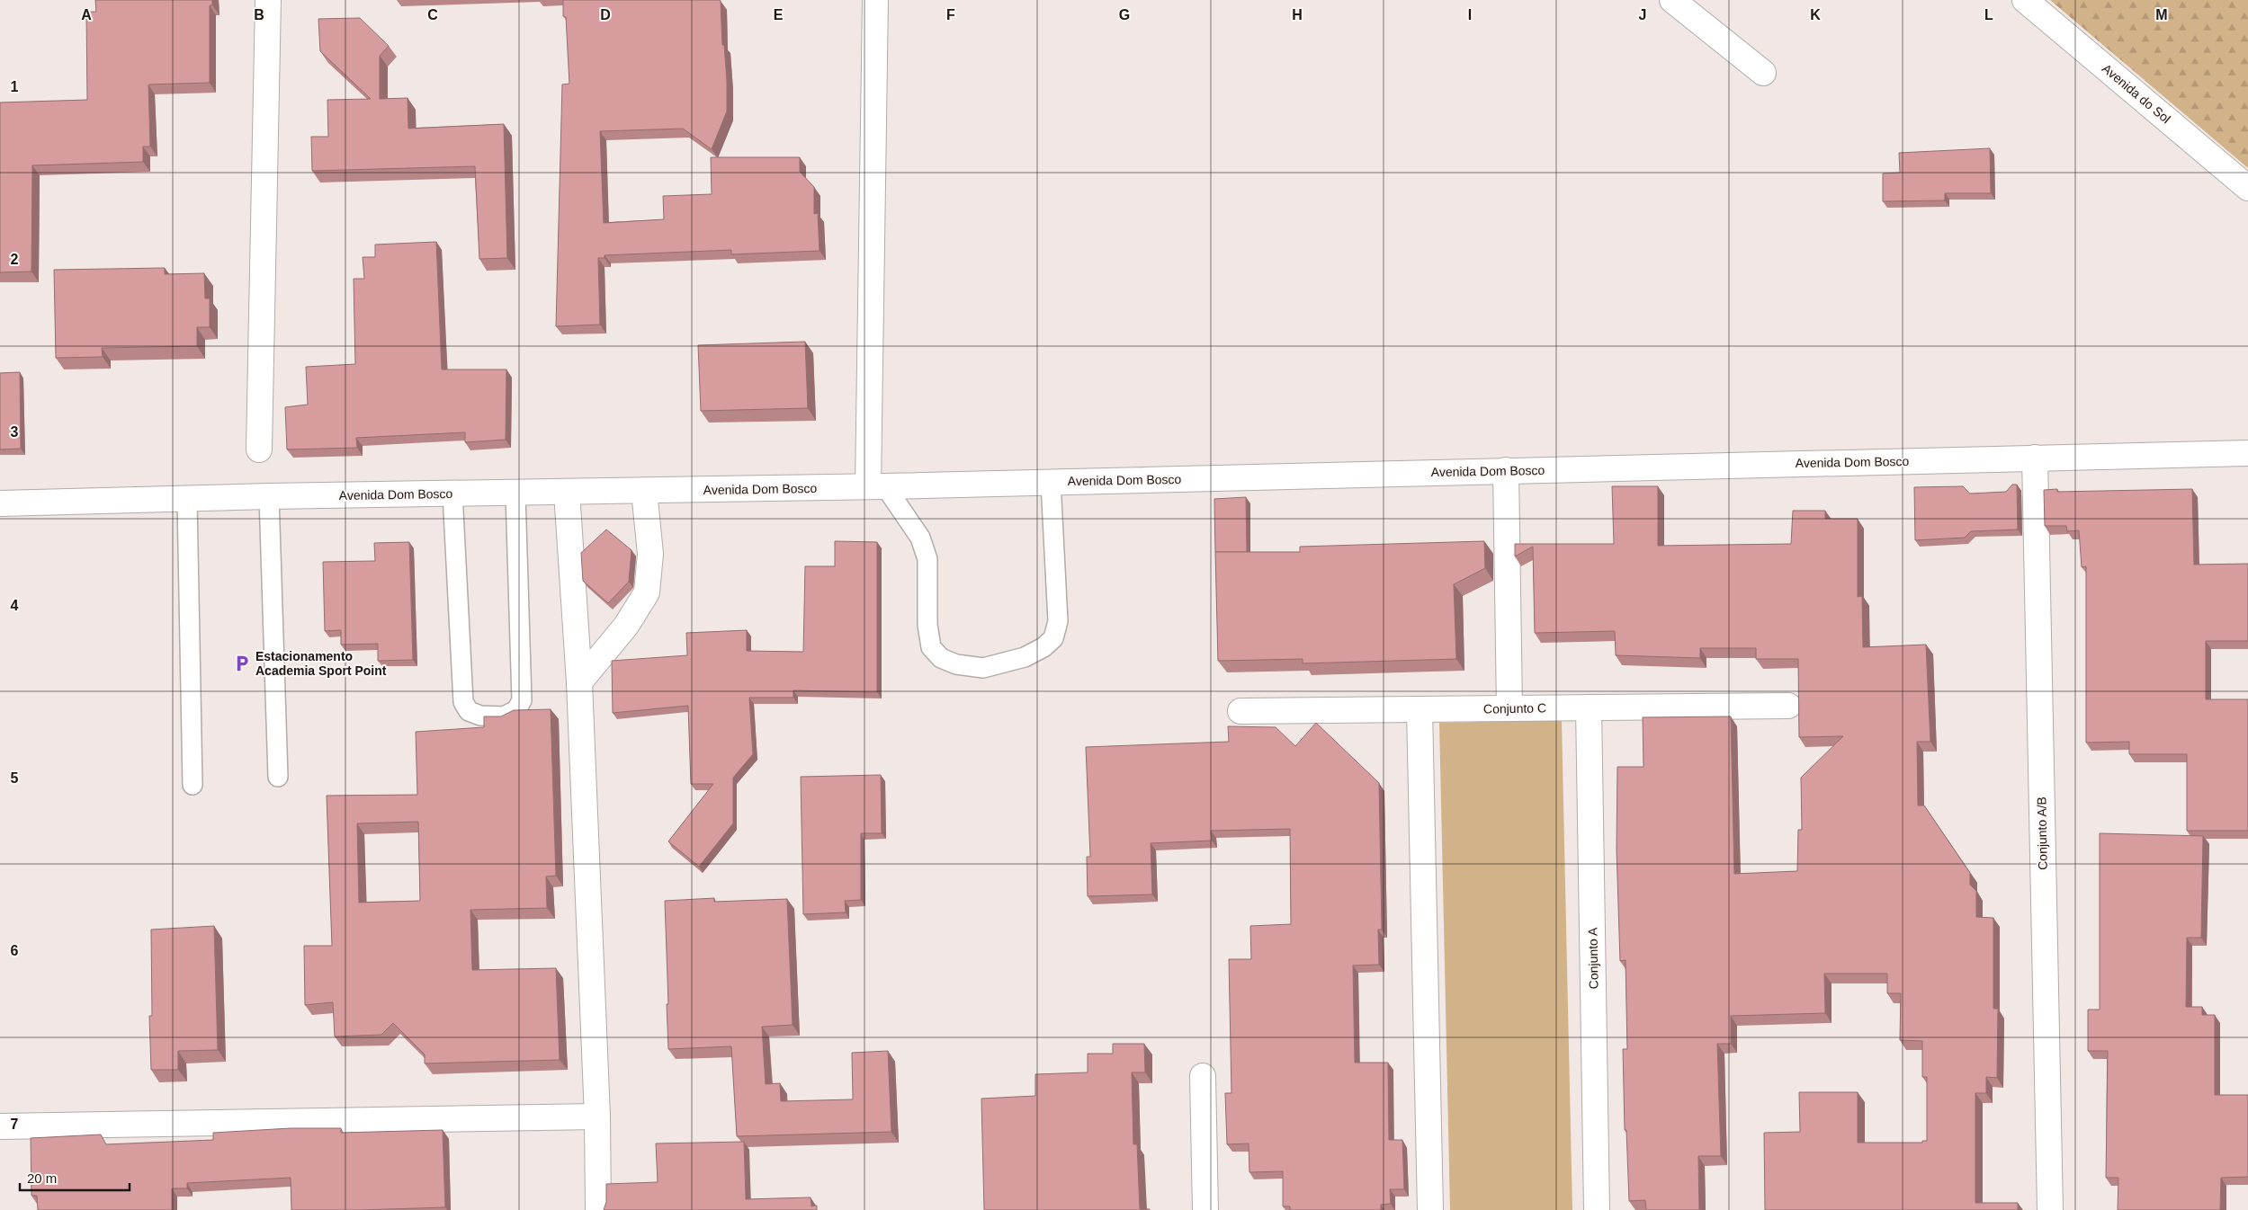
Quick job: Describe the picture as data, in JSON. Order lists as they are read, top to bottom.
{
  "streets": {
    "street": [
      "Avenida do Sol",
      "Avenida Dom Bosco",
      "Conjunto C",
      "Conjunto A/B",
      "Conjunto A"
    ]
  },
  "crossings": [
    ["Avenida Dom Bosco", "Conjunto A/B"],
    ["Conjunto C", "Conjunto A"]
  ],
  "places": {
    "parking": ["Estacionamento Academia Sport Point"]
  },
  "scale_bar": "20 m",
  "grid": {
    "columns": [
      "A",
      "B",
      "C",
      "D",
      "E",
      "F",
      "G",
      "H",
      "I",
      "J",
      "K",
      "L",
      "M"
    ],
    "rows": [
      "1",
      "2",
      "3",
      "4",
      "5",
      "6",
      "7"
    ]
  }
}
